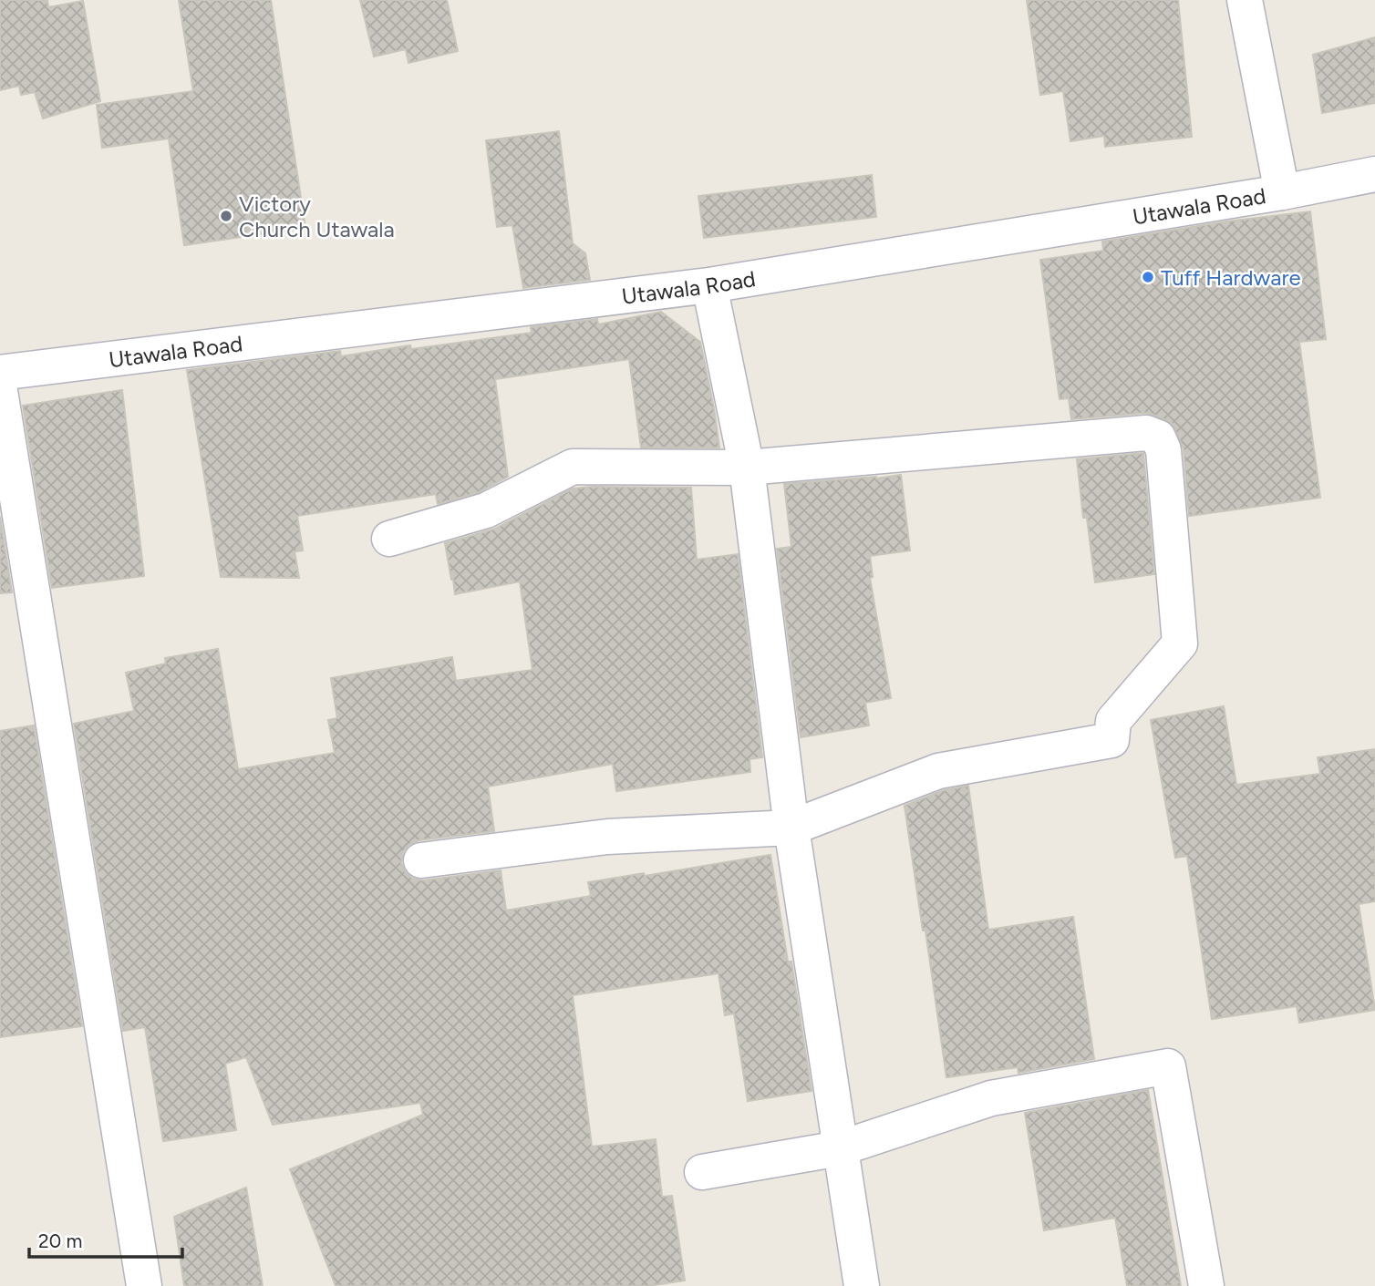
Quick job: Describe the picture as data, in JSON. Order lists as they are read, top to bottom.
{
  "streets": {
    "street": ["Utawala Road"]
  },
  "places": ["Victory Church Utawala", "Tuff Hardware"],
  "scale_bar": "20 m"
}
